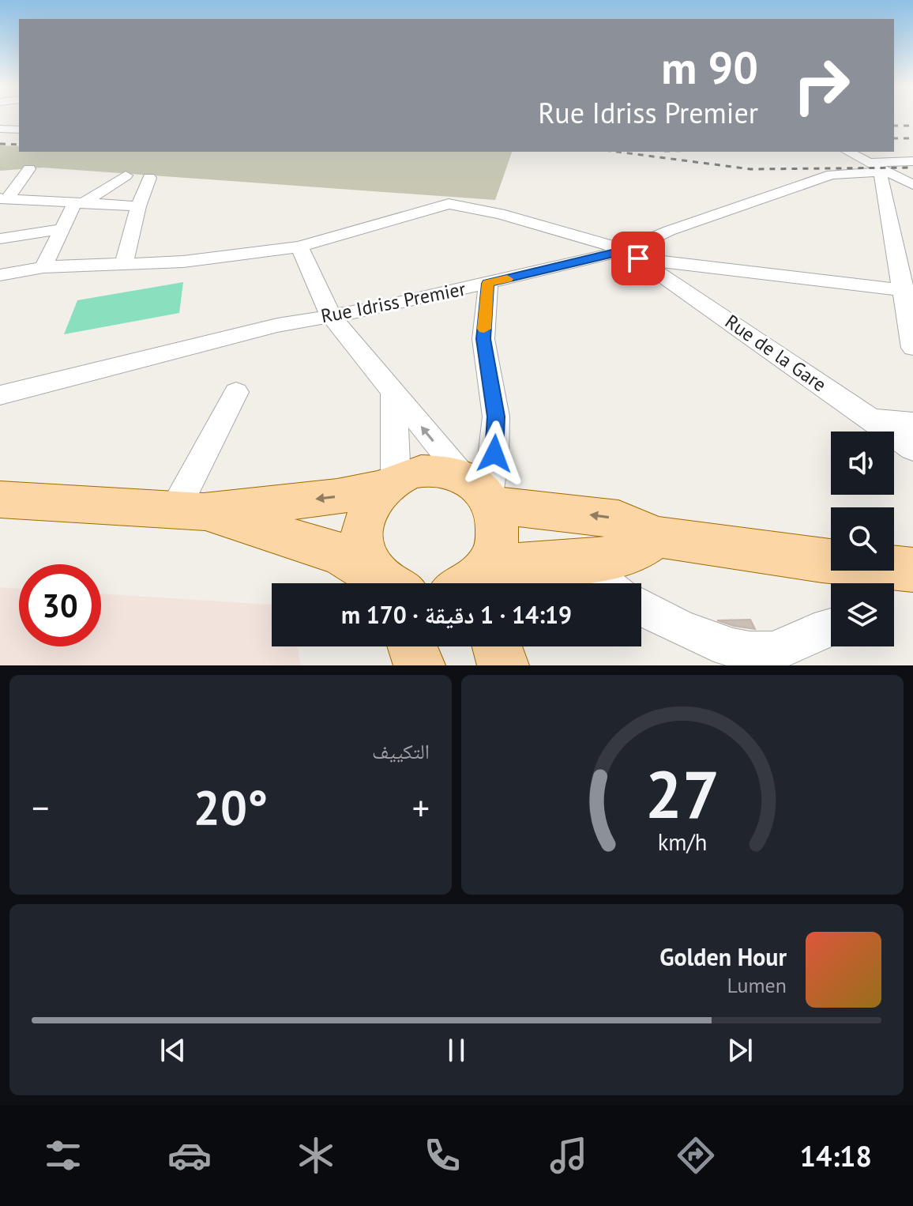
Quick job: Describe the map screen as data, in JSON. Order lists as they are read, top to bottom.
{
  "streets": {
    "street": ["Rue Idriss Premier", "Rue de la Gare"]
  },
  "crossings": [
    ["Rue Idriss Premier", "Rue de la Gare"]
  ],
  "page": {
    "turn": ["90 m", "Rue Idriss Premier"],
    "limit": "30",
    "trip": "14:19 · 1 دقيقة · 170 m",
    "tile": "التكييف",
    "heat": ["−", "20°", "+"],
    "song": ["Golden Hour", "Lumen"],
    "tabs": "14:18",
    "gauge": ["27", "km/h"]
  }
}
